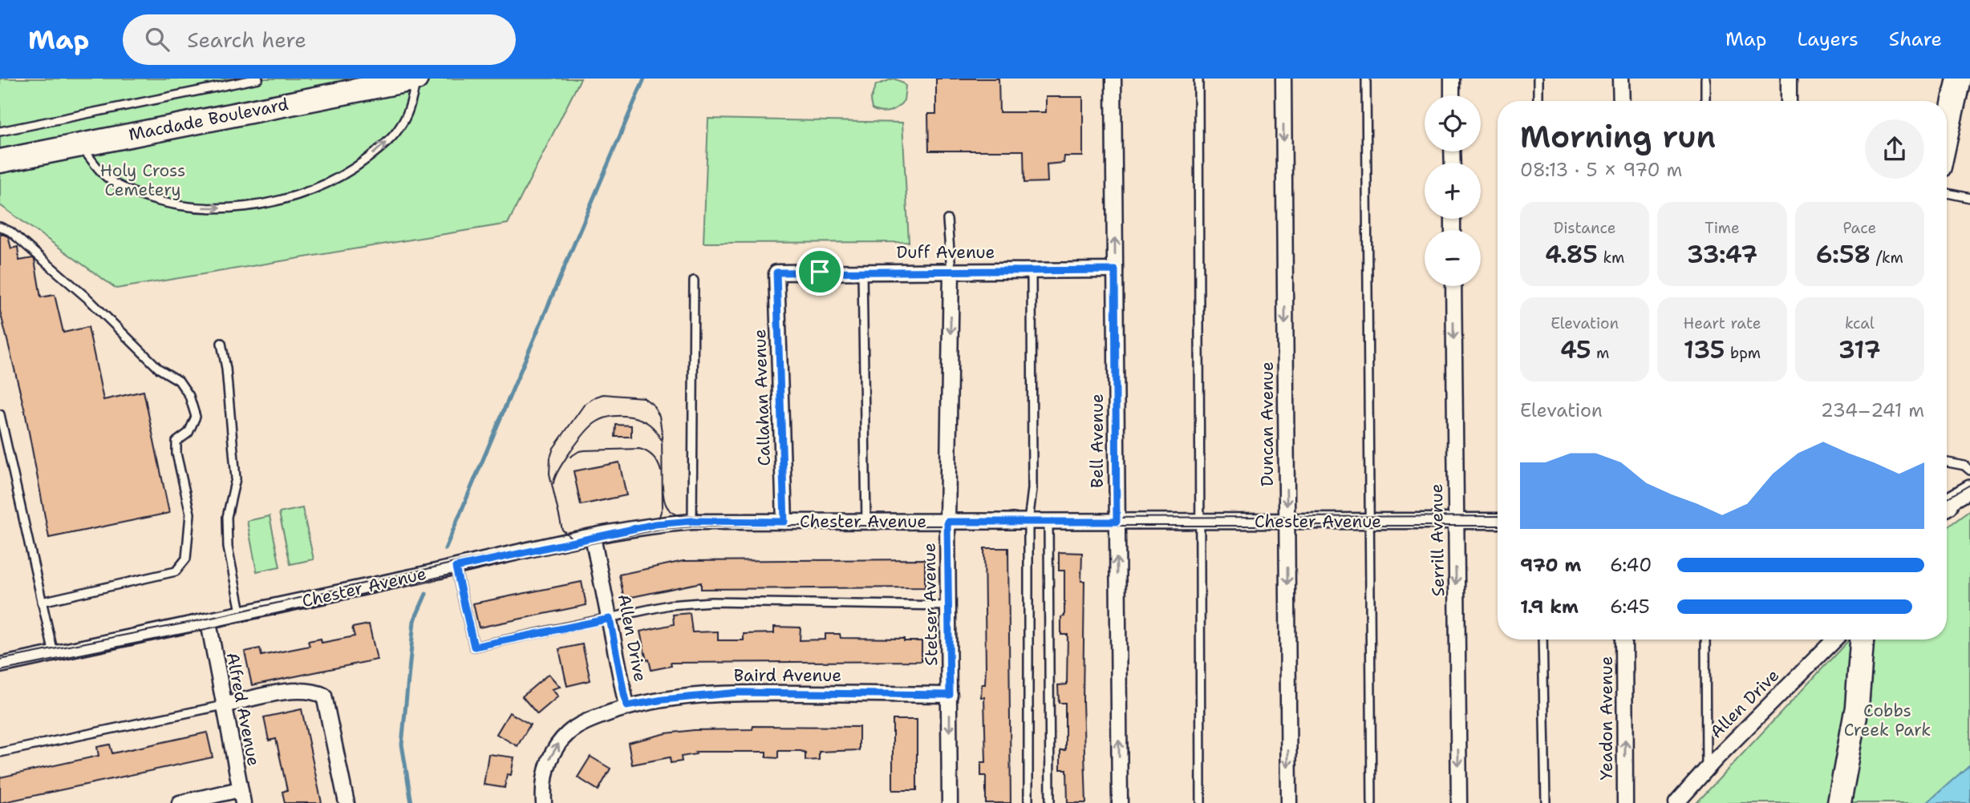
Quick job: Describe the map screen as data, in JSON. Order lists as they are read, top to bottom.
{
  "streets": {
    "main road": ["Macdade Boulevard"],
    "street": [
      "Duff Avenue",
      "Callahan Avenue",
      "Duncan Avenue",
      "Bell Avenue",
      "Chester Avenue",
      "Serrill Avenue",
      "Stetser Avenue",
      "Allen Drive",
      "Baird Avenue",
      "Alfred Avenue",
      "Yeadon Avenue"
    ]
  },
  "crossings": [
    ["Duff Avenue", "Callahan Avenue"],
    ["Duff Avenue", "Bell Avenue"],
    ["Duff Avenue", "Stetser Avenue"],
    ["Callahan Avenue", "Chester Avenue"],
    ["Duncan Avenue", "Chester Avenue"],
    ["Bell Avenue", "Chester Avenue"],
    ["Chester Avenue", "Serrill Avenue"],
    ["Chester Avenue", "Stetser Avenue"],
    ["Chester Avenue", "Allen Drive"],
    ["Chester Avenue", "Alfred Avenue"],
    ["Stetser Avenue", "Baird Avenue"],
    ["Allen Drive", "Baird Avenue"]
  ],
  "one_way": [
    "Duncan Avenue",
    "Bell Avenue",
    "Serrill Avenue",
    "Stetser Avenue",
    "Yeadon Avenue"
  ],
  "parks": ["Holy Cross Cemetery", "Cobbs Creek Park"],
  "page": {
    "header": "Map",
    "search": "Search here",
    "nav": ["Map", "Layers", "Share"],
    "map_buttons": ["+", "−"],
    "heading": ["Morning run", "08:13 · 5 × 970 m"],
    "stats": [
      ["Distance", "4.85 km"],
      ["Time", "33:47"],
      ["Pace", "6:58 /km"],
      ["Elevation", "45 m"],
      ["Heart rate", "135 bpm"],
      ["kcal", "317"]
    ],
    "chart": ["Elevation", "234–241 m"],
    "list": [
      {
        "name": "970 m",
        "note": "6:40"
      },
      {
        "name": "1.9 km",
        "note": "6:45"
      }
    ]
  }
}
